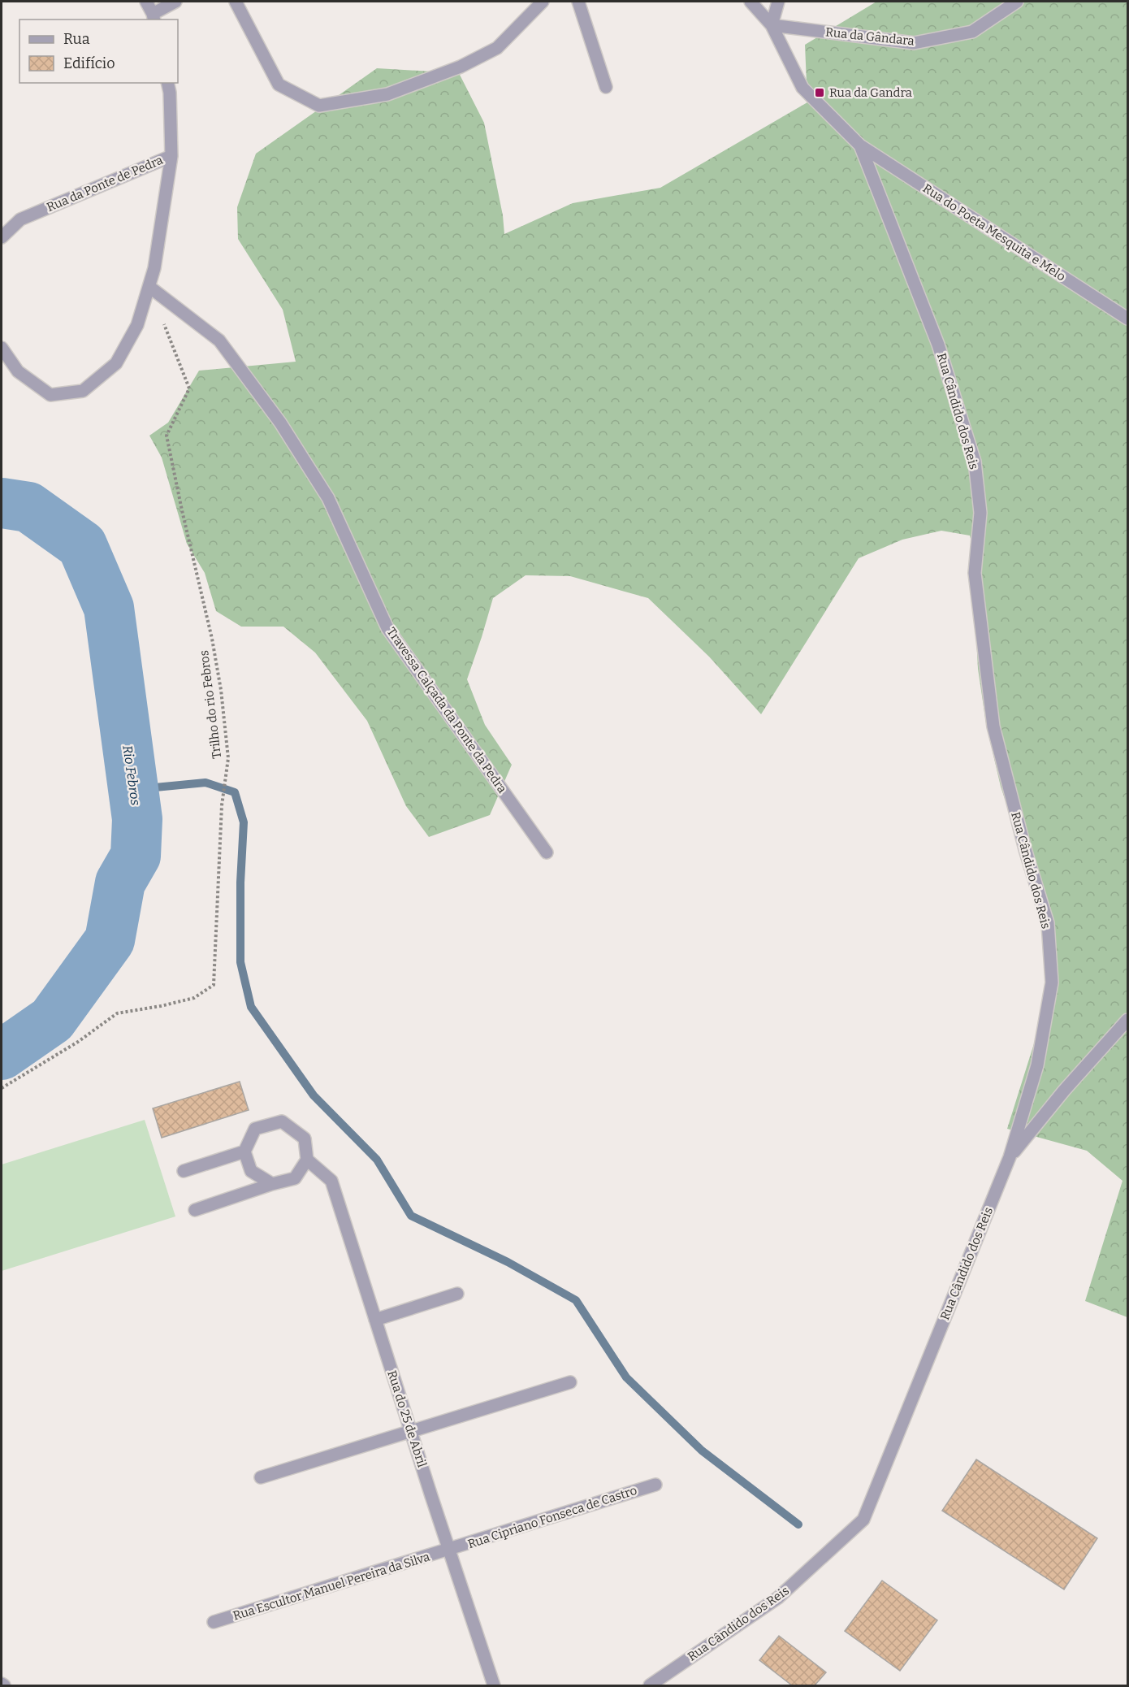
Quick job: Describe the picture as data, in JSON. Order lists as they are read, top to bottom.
{
  "streets": {
    "street": [
      "Rua da Gândara",
      "Rua da Ponte de Pedra",
      "Rua do Poeta Mesquita e Melo",
      "Rua Cândido dos Reis",
      "Travessa Calçada da Ponte da Pedra",
      "Rua do 25 de Abril",
      "Rua Cipriano Fonseca de Castro",
      "Rua Escultor Manuel Pereira da Silva"
    ],
    "path": ["Trilho do rio Febros"]
  },
  "crossings": [
    ["Rua da Gândara", "Rua Cândido dos Reis"],
    ["Rua do Poeta Mesquita e Melo", "Rua Cândido dos Reis"],
    ["Rua do 25 de Abril", "Rua Cipriano Fonseca de Castro"],
    ["Rua do 25 de Abril", "Rua Escultor Manuel Pereira da Silva"],
    ["Rua Cipriano Fonseca de Castro", "Rua Escultor Manuel Pereira da Silva"]
  ],
  "water": ["Rio Febros"],
  "places": {
    "transit": ["Rua da Gandra"]
  },
  "legend": ["Rua", "Edifício"]
}
